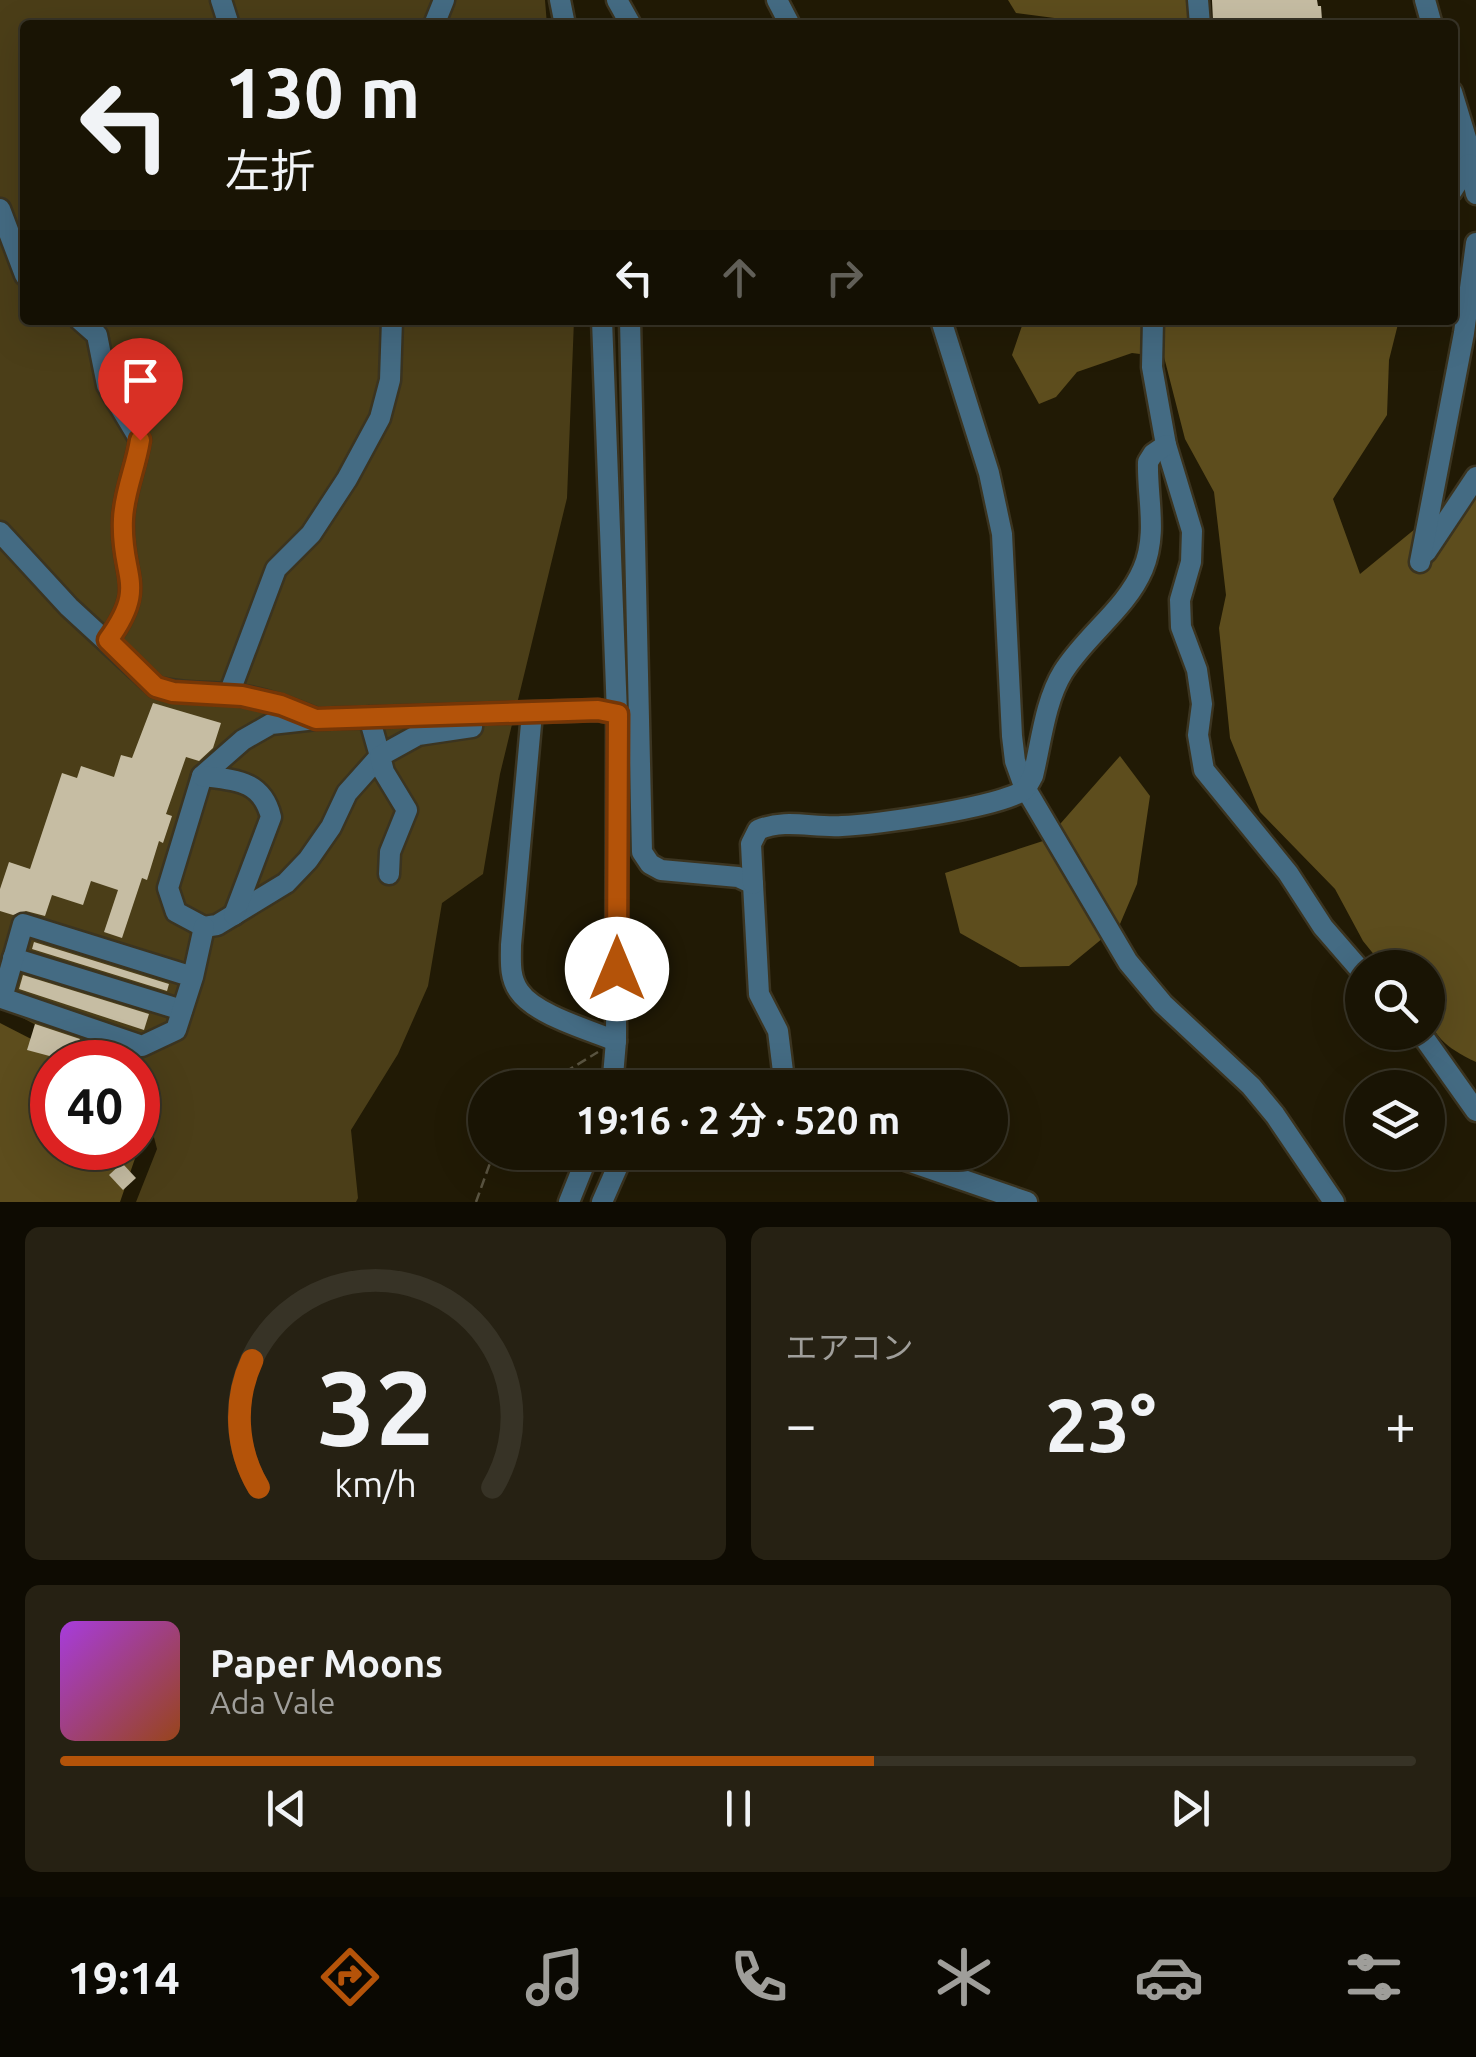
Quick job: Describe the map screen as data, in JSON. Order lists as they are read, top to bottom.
{
  "page": {
    "turn": ["130 m", "左折"],
    "limit": "40",
    "trip": "19:16 · 2 分 · 520 m",
    "tile": "エアコン",
    "heat": ["−", "23°", "+"],
    "song": ["Paper Moons", "Ada Vale"],
    "tabs": "19:14",
    "gauge": ["32", "km/h"]
  }
}
